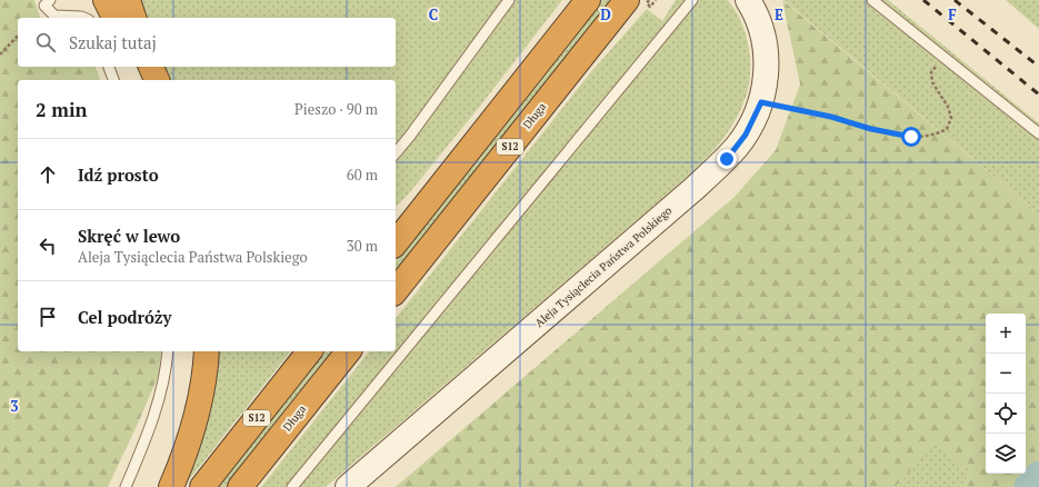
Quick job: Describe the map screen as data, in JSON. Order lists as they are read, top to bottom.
{
  "streets": {
    "highway": ["Długa", "S12"],
    "street": ["Aleja Tysiąclecia Państwa Polskiego"]
  },
  "page": {
    "search": "Szukaj tutaj",
    "heading": ["2 min", "Pieszo · 90 m"],
    "list": [
      ["Idź prosto", "60 m"],
      ["Skręć w lewo", "Aleja Tysiąclecia Państwa Polskiego", "30 m"],
      "Cel podróży"
    ],
    "map_buttons": ["+", "−"]
  },
  "grid": {
    "columns": [
      "C",
      "D",
      "E",
      "F"
    ],
    "rows": ["3"]
  }
}
